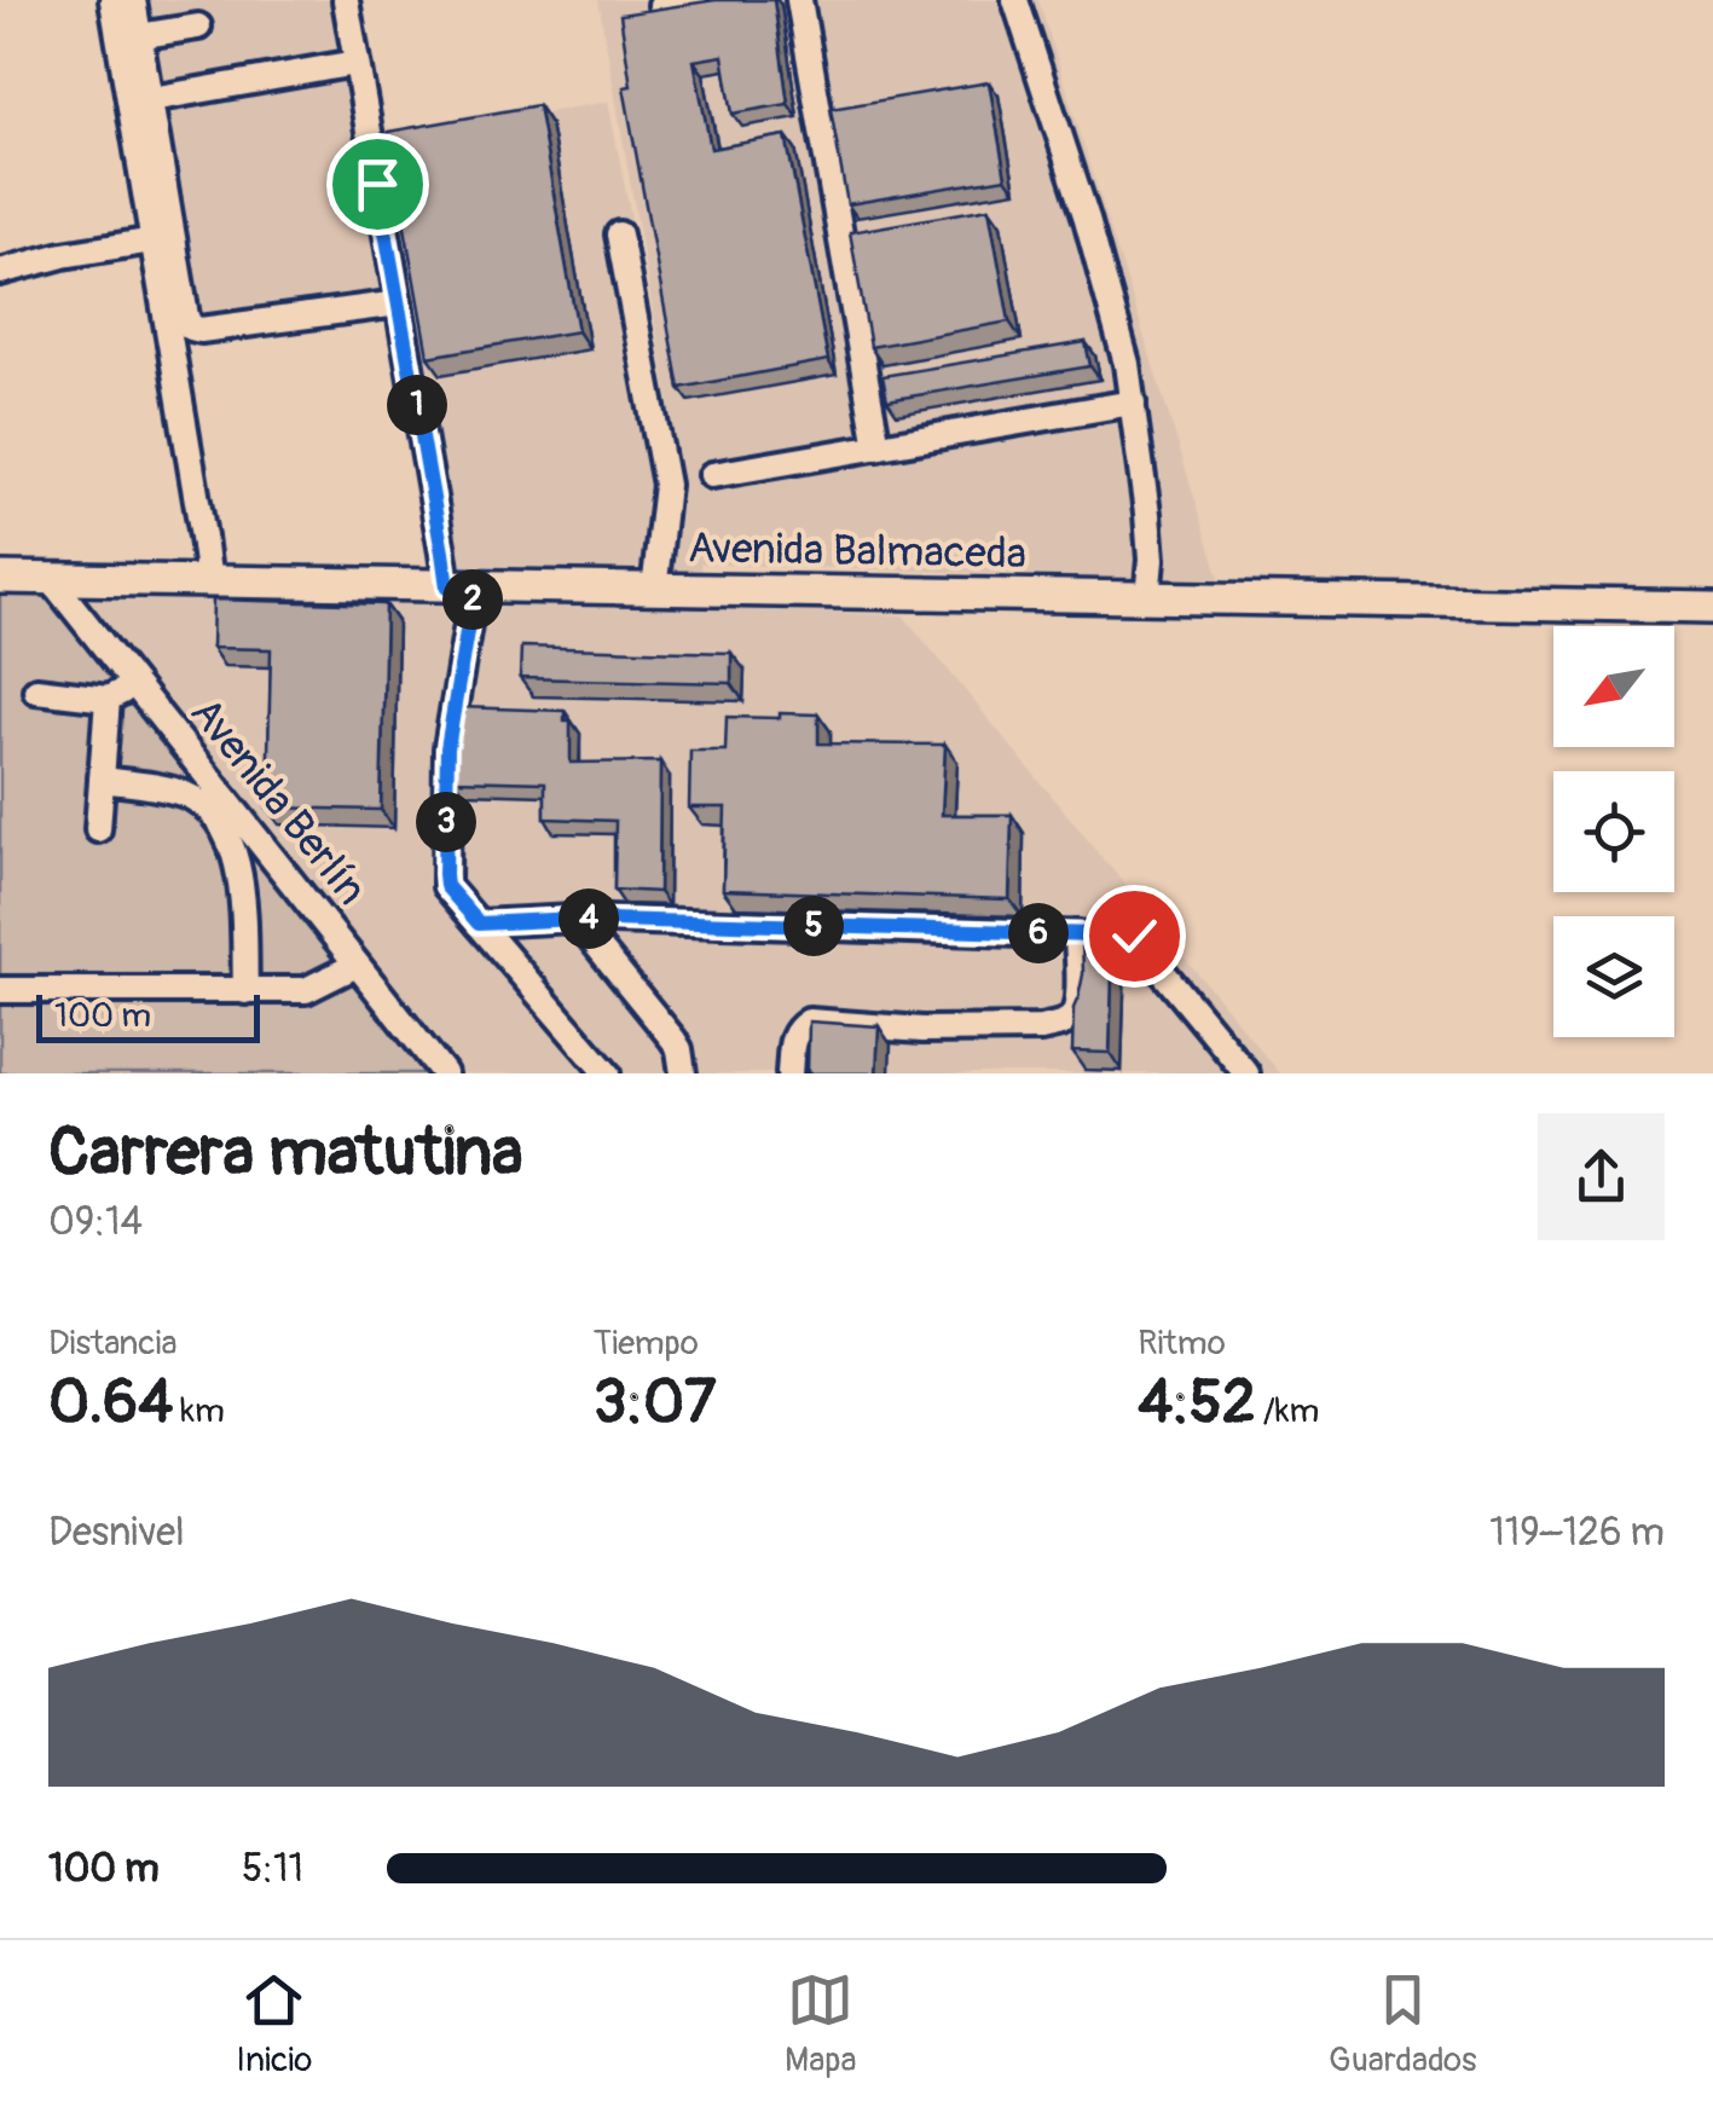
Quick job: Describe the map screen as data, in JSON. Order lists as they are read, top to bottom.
{
  "streets": {
    "main road": ["Avenida Balmaceda"],
    "street": ["Avenida Berlín"]
  },
  "crossings": [
    ["Avenida Balmaceda", "Avenida Berlín"]
  ],
  "scale_bar": "100 m",
  "north": "bottom left",
  "page": {
    "pins": [
      "1",
      "2",
      "3",
      "4",
      "5",
      "6"
    ],
    "scale": "100 m",
    "heading": ["Carrera matutina", "09:14"],
    "stats": [
      ["Distancia", "0.64 km"],
      ["Tiempo", "3:07"],
      ["Ritmo", "4:52 /km"]
    ],
    "chart": ["Desnivel", "119–126 m"],
    "list": [
      {
        "name": "100 m",
        "note": "5:11"
      }
    ],
    "tabs": ["Inicio", "Mapa", "Guardados"]
  }
}
